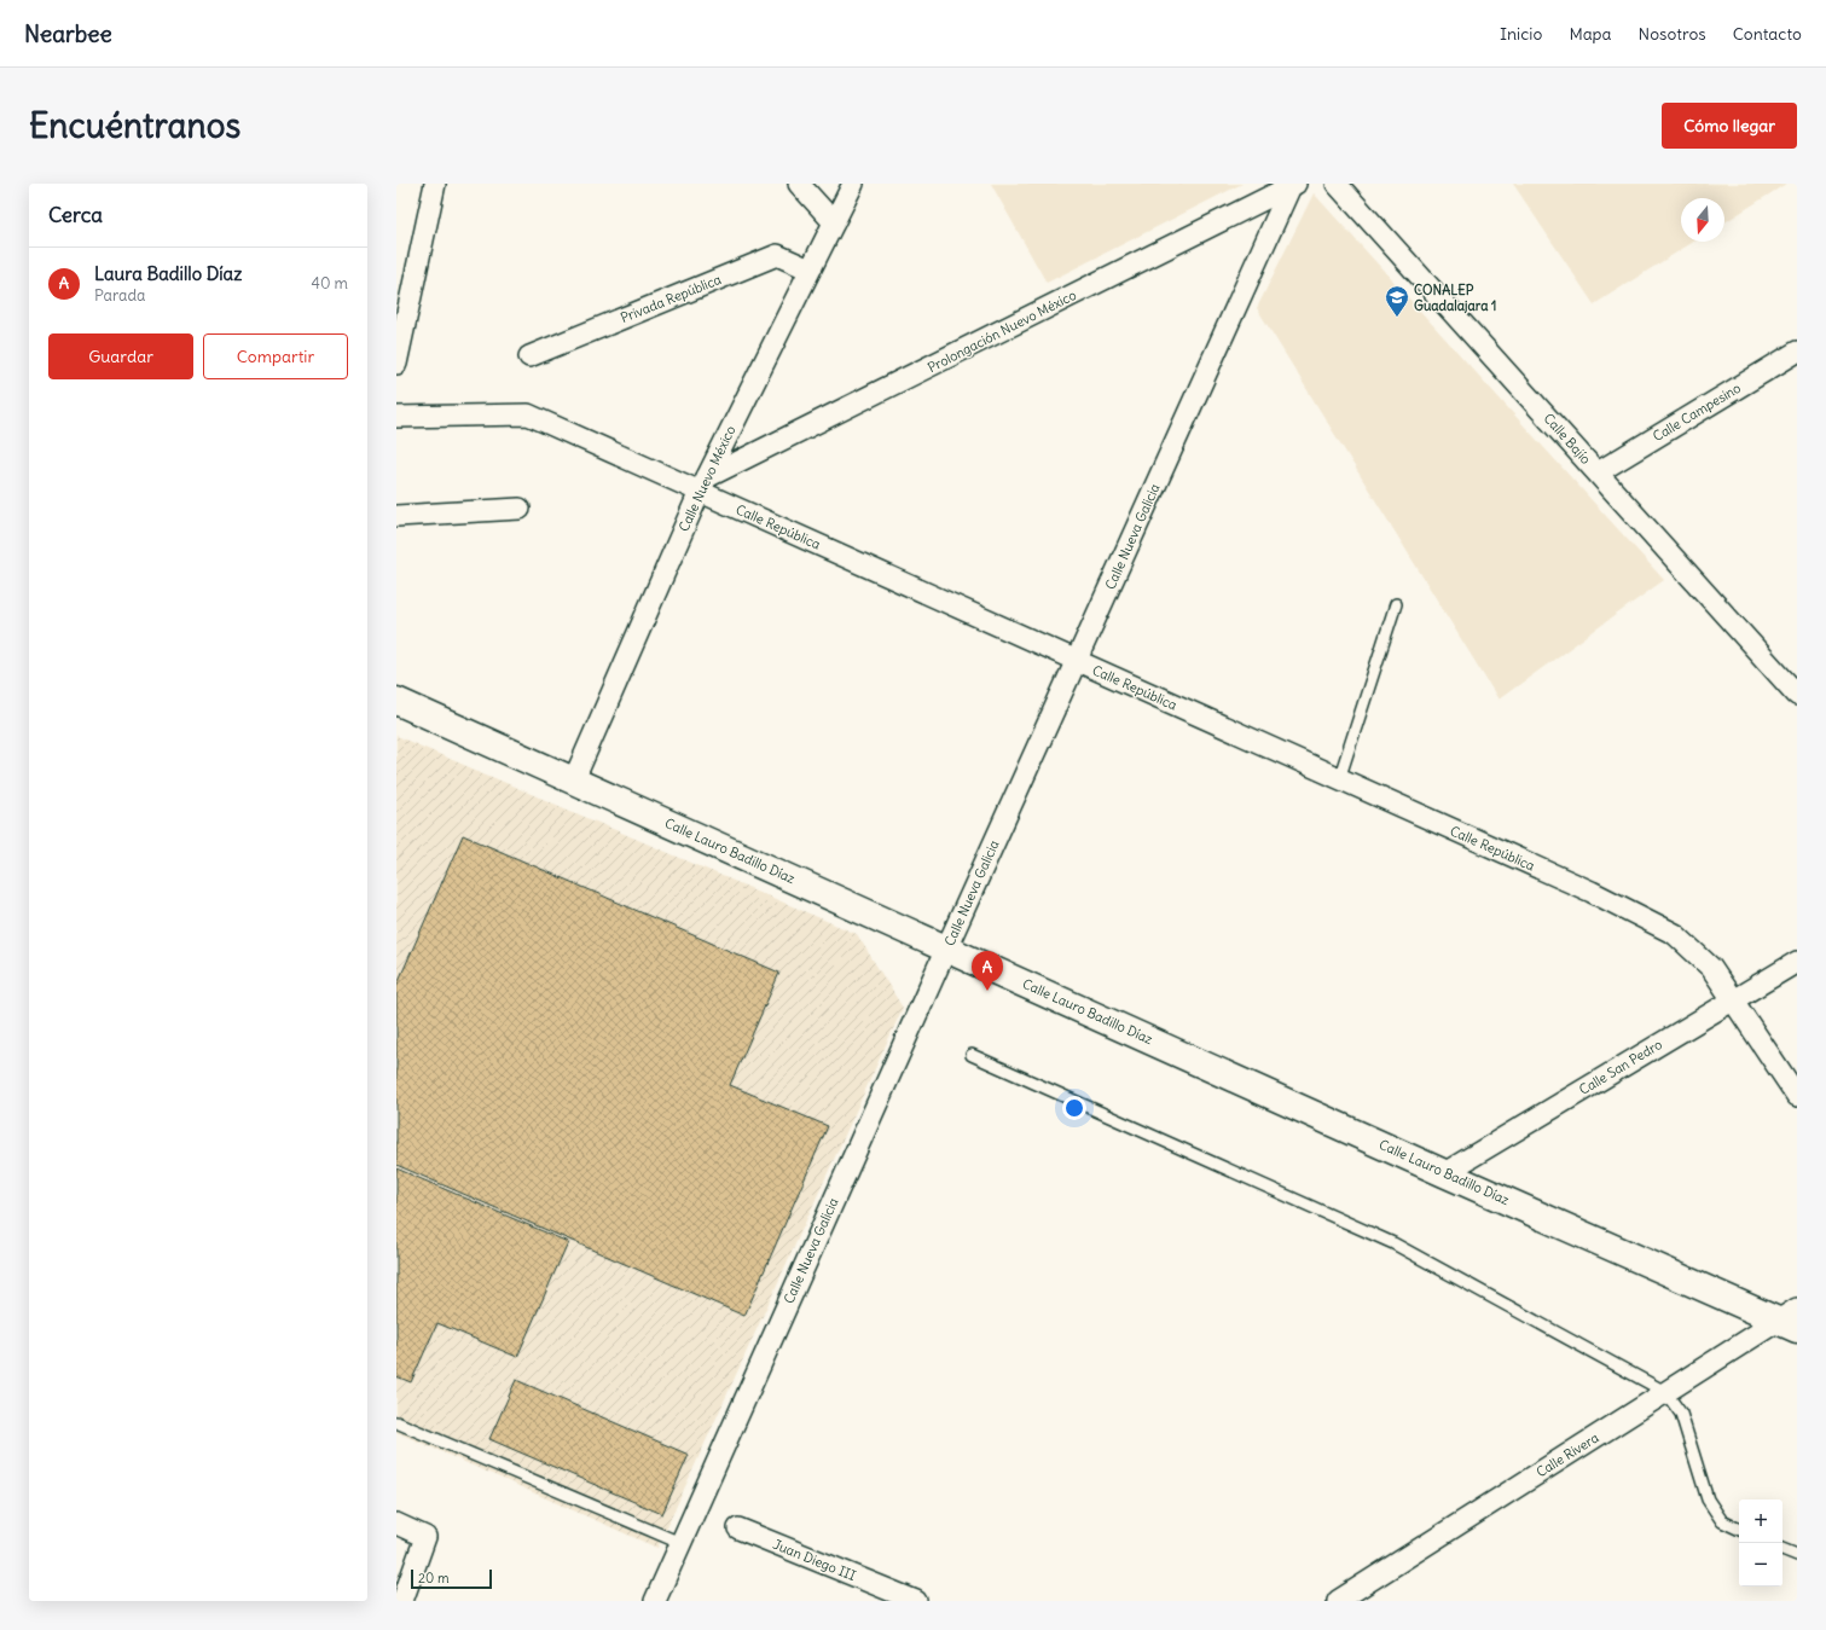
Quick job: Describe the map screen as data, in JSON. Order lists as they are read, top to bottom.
{
  "streets": {
    "street": [
      "Privada República",
      "Prolongación Nuevo México",
      "Calle Campesino",
      "Calle Bajío",
      "Calle Nuevo México",
      "Calle República",
      "Calle Nueva Galicia",
      "Calle Lauro Badillo Díaz",
      "Calle San Pedro",
      "Calle Rivera",
      "Juan Diego III"
    ]
  },
  "crossings": [
    ["Privada República", "Calle Nuevo México"],
    ["Prolongación Nuevo México", "Calle Nuevo México"],
    ["Prolongación Nuevo México", "Calle República"],
    ["Prolongación Nuevo México", "Calle Nueva Galicia"],
    ["Calle Campesino", "Calle Bajío"],
    ["Calle Nuevo México", "Calle República"],
    ["Calle Nuevo México", "Calle Lauro Badillo Díaz"],
    ["Calle República", "Calle Nueva Galicia"],
    ["Calle República", "Calle San Pedro"],
    ["Calle Nueva Galicia", "Calle Lauro Badillo Díaz"],
    ["Calle Lauro Badillo Díaz", "Calle San Pedro"],
    ["Calle Lauro Badillo Díaz", "Calle Rivera"]
  ],
  "places": {
    "school or university": ["CONALEP Guadalajara 1"]
  },
  "scale_bar": "20 m",
  "north": "bottom",
  "page": {
    "header": "Nearbee",
    "nav": [
      "Inicio",
      "Mapa",
      "Nosotros",
      "Contacto"
    ],
    "buttons": [
      "Cómo llegar",
      ["Guardar", "Compartir"]
    ],
    "title": "Encuéntranos",
    "heading": "Cerca",
    "list": [
      {
        "mark": "A",
        "name": "Laura Badillo Díaz",
        "note": "Parada",
        "value": "40 m"
      }
    ],
    "pins": "A",
    "map_buttons": ["+", "−"],
    "scale": "20 m"
  }
}
